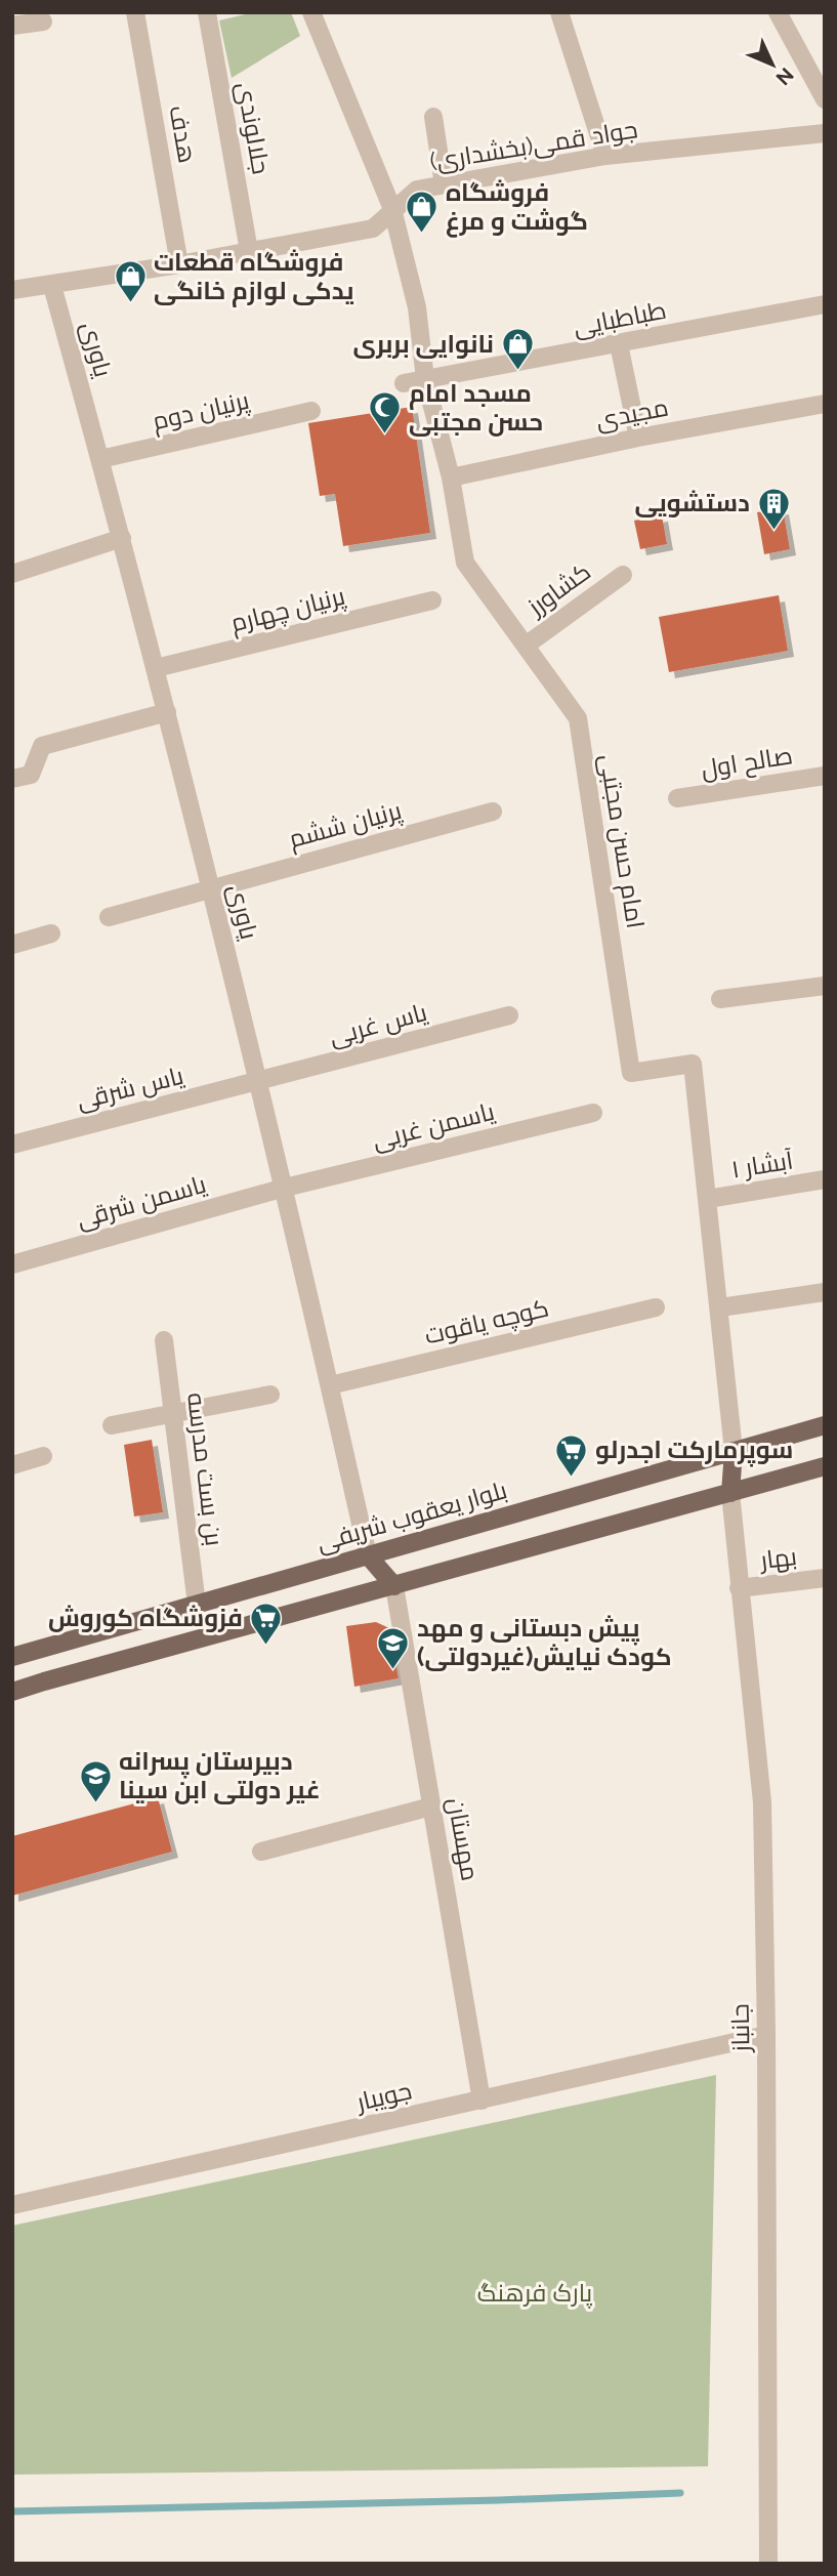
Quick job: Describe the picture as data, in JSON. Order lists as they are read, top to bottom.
{
  "streets": {
    "main road": ["بلوار یعقوب شریفی"],
    "street": [
      "جلالوندی",
      "هدف",
      "جواد قمی(بخشداری)",
      "طباطبایی",
      "یاوری",
      "پرنیان دوم",
      "مجیدی",
      "کشاورز",
      "پرنیان چهارم",
      "صالح اول",
      "پرنیان ششم",
      "امام حسن مجتبی",
      "یاس غربی",
      "یاس شرقی",
      "یاسمن غربی",
      "آبشار ۱",
      "یاسمن شرقی",
      "کوچه یاقوت",
      "بن بست مدرسه",
      "بهار",
      "مهستان",
      "جانباز",
      "جویبار"
    ]
  },
  "crossings": [
    ["جلالوندی", "جواد قمی(بخشداری)"],
    ["هدف", "جواد قمی(بخشداری)"],
    ["جواد قمی(بخشداری)", "یاوری"],
    ["جواد قمی(بخشداری)", "امام حسن مجتبی"],
    ["طباطبایی", "امام حسن مجتبی"],
    ["یاوری", "پرنیان دوم"],
    ["یاوری", "پرنیان چهارم"],
    ["یاوری", "پرنیان ششم"],
    ["یاوری", "یاس غربی"],
    ["یاوری", "یاس شرقی"],
    ["یاوری", "یاسمن غربی"],
    ["یاوری", "یاسمن شرقی"],
    ["یاوری", "کوچه یاقوت"],
    ["یاوری", "بلوار یعقوب شریفی"],
    ["مجیدی", "امام حسن مجتبی"],
    ["کشاورز", "امام حسن مجتبی"],
    ["امام حسن مجتبی", "آبشار ۱"],
    ["امام حسن مجتبی", "بلوار یعقوب شریفی"],
    ["یاس غربی", "یاس شرقی"],
    ["یاسمن غربی", "یاسمن شرقی"],
    ["بن بست مدرسه", "بلوار یعقوب شریفی"],
    ["بهار", "جانباز"],
    ["مهستان", "جویبار"],
    ["جانباز", "جویبار"]
  ],
  "parks": ["پارک فرهنگ"],
  "places": {
    "shop": ["فروشگاه گوشت و مرغ", "فروشگاه قطعات یدکی لوازم خانگی", "نانوایی بربری"],
    "mosque": ["مسجد امام حسن مجتبی"],
    "building": ["دستشویی"],
    "supermarket": ["سوپرمارکت اجدرلو", "فزوشگاه کوروش"],
    "school or university": ["پیش دبستانی و مهد کودک نیایش(غیردولتی)", "دبیرستان پسرانه غیر دولتی ابن سینا"]
  },
  "north": "bottom right"
}
